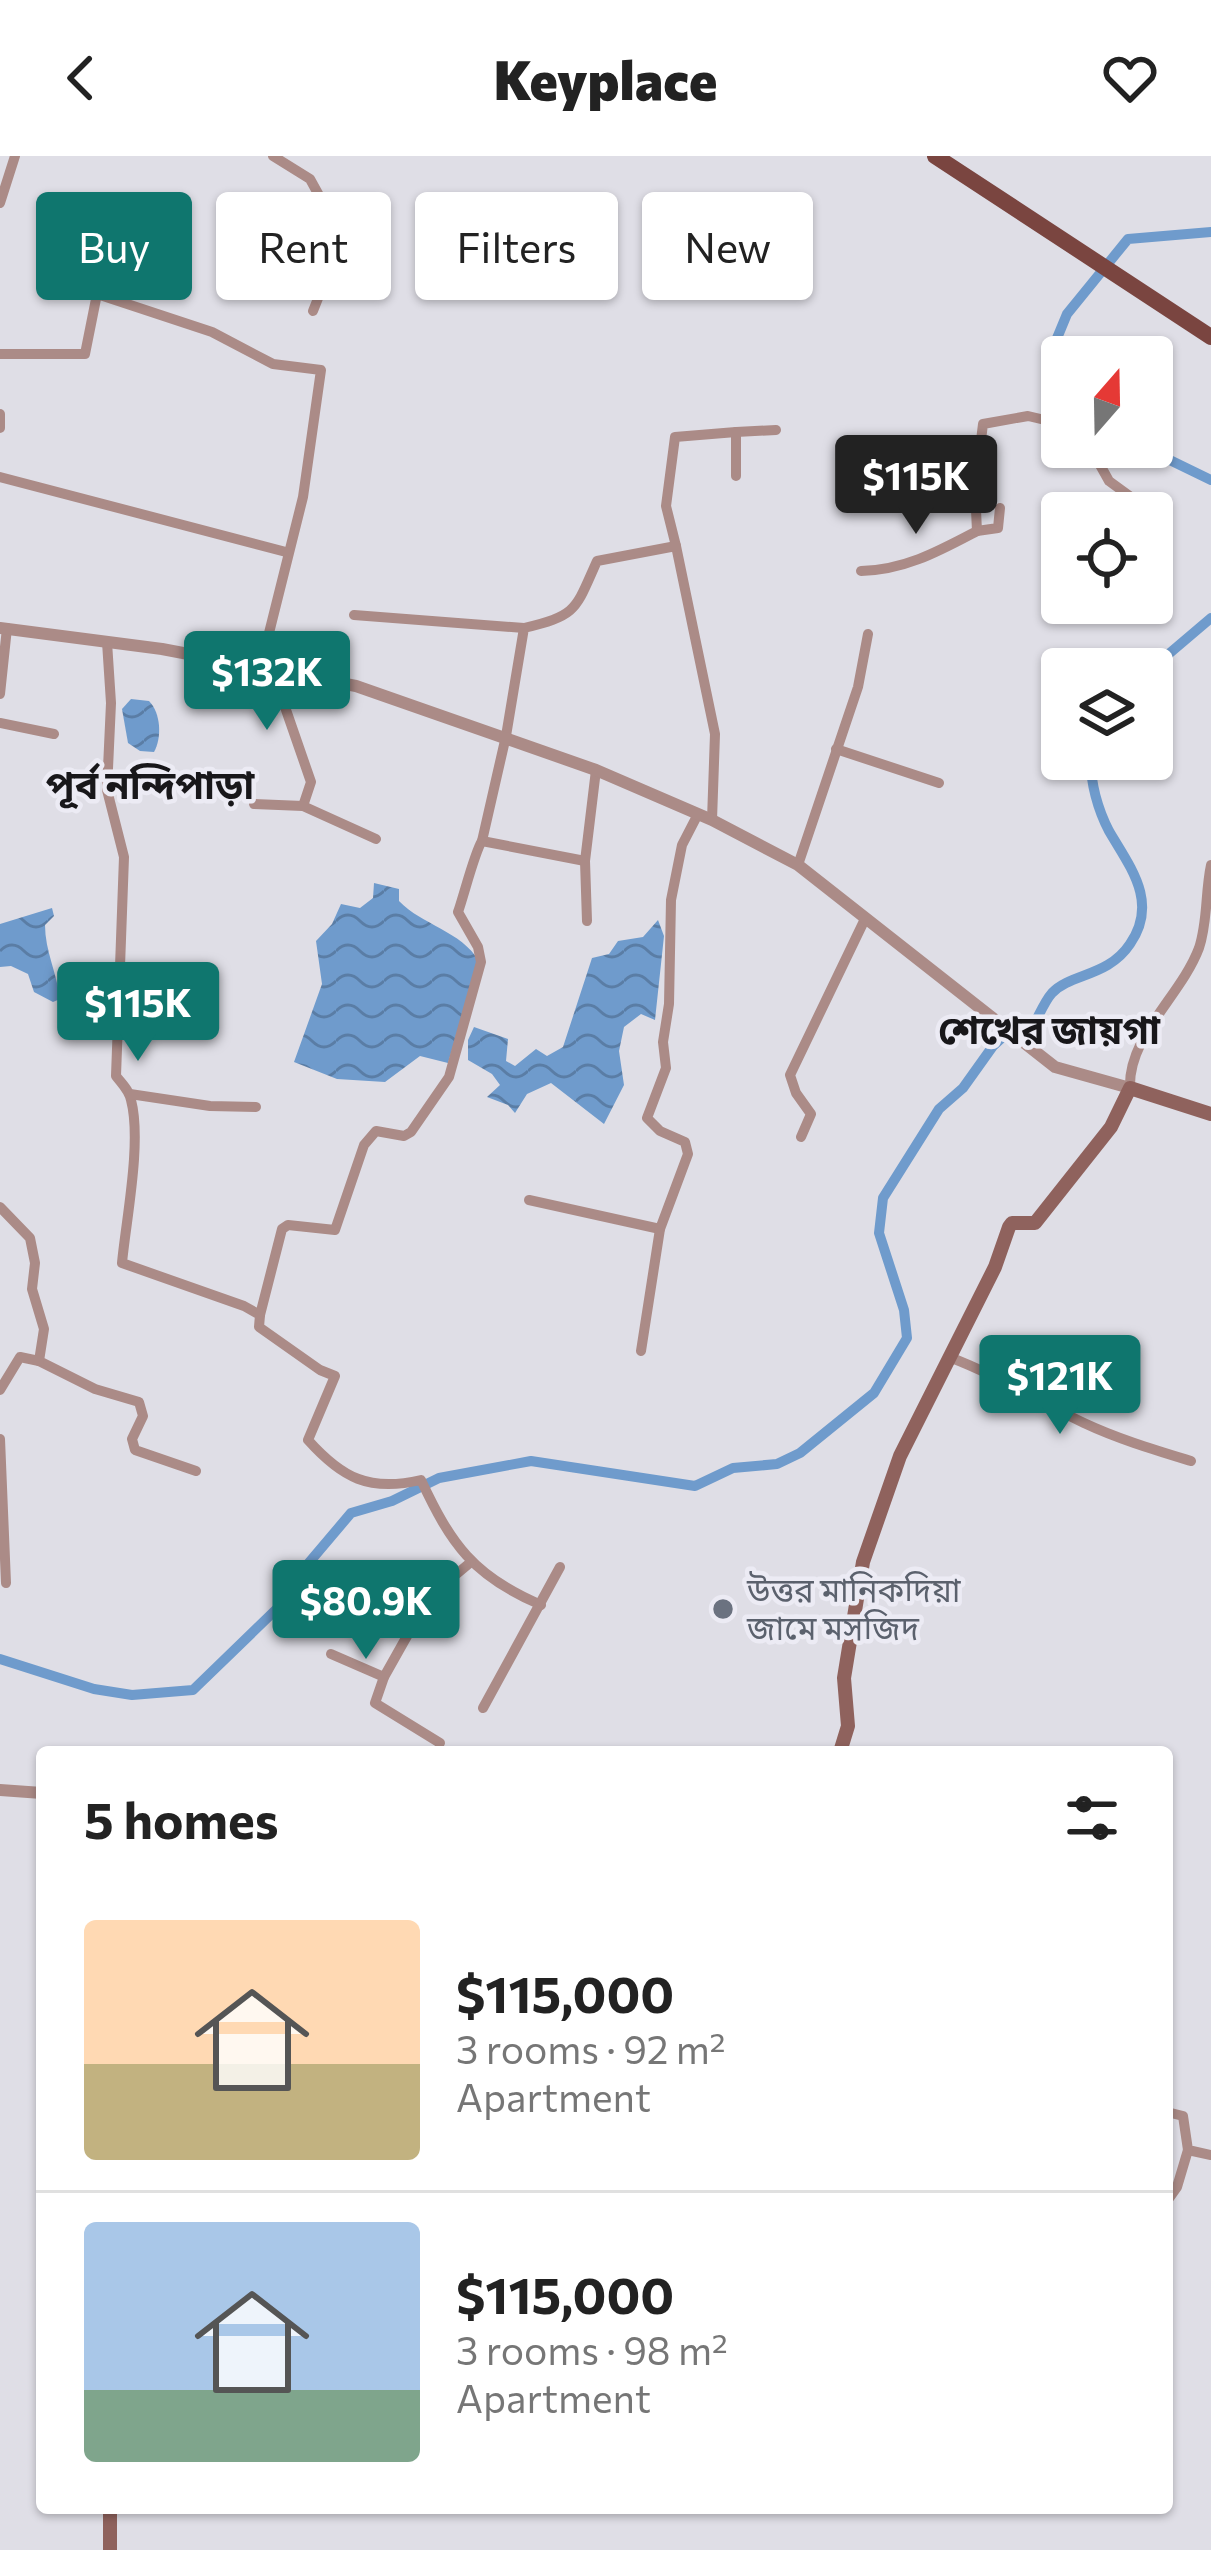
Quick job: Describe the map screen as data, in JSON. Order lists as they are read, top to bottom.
{
  "districts": ["পূর্ব নন্দিপাড়া", "শেখের জায়গা"],
  "places": ["উত্তর মানিকদিয়া জামে মসজিদ"],
  "north": "top",
  "page": {
    "header": "Keyplace",
    "chip": [
      "Buy",
      "Rent",
      "Filters",
      "New"
    ],
    "price": [
      "$115K",
      "$132K",
      "$115K",
      "$121K",
      "$80.9K"
    ],
    "heading": "5 homes",
    "list": [
      {
        "name": "$115,000",
        "note": "3 rooms · 92 m² · Apartment"
      },
      {
        "name": "$115,000",
        "note": "3 rooms · 98 m² · Apartment"
      }
    ]
  }
}
